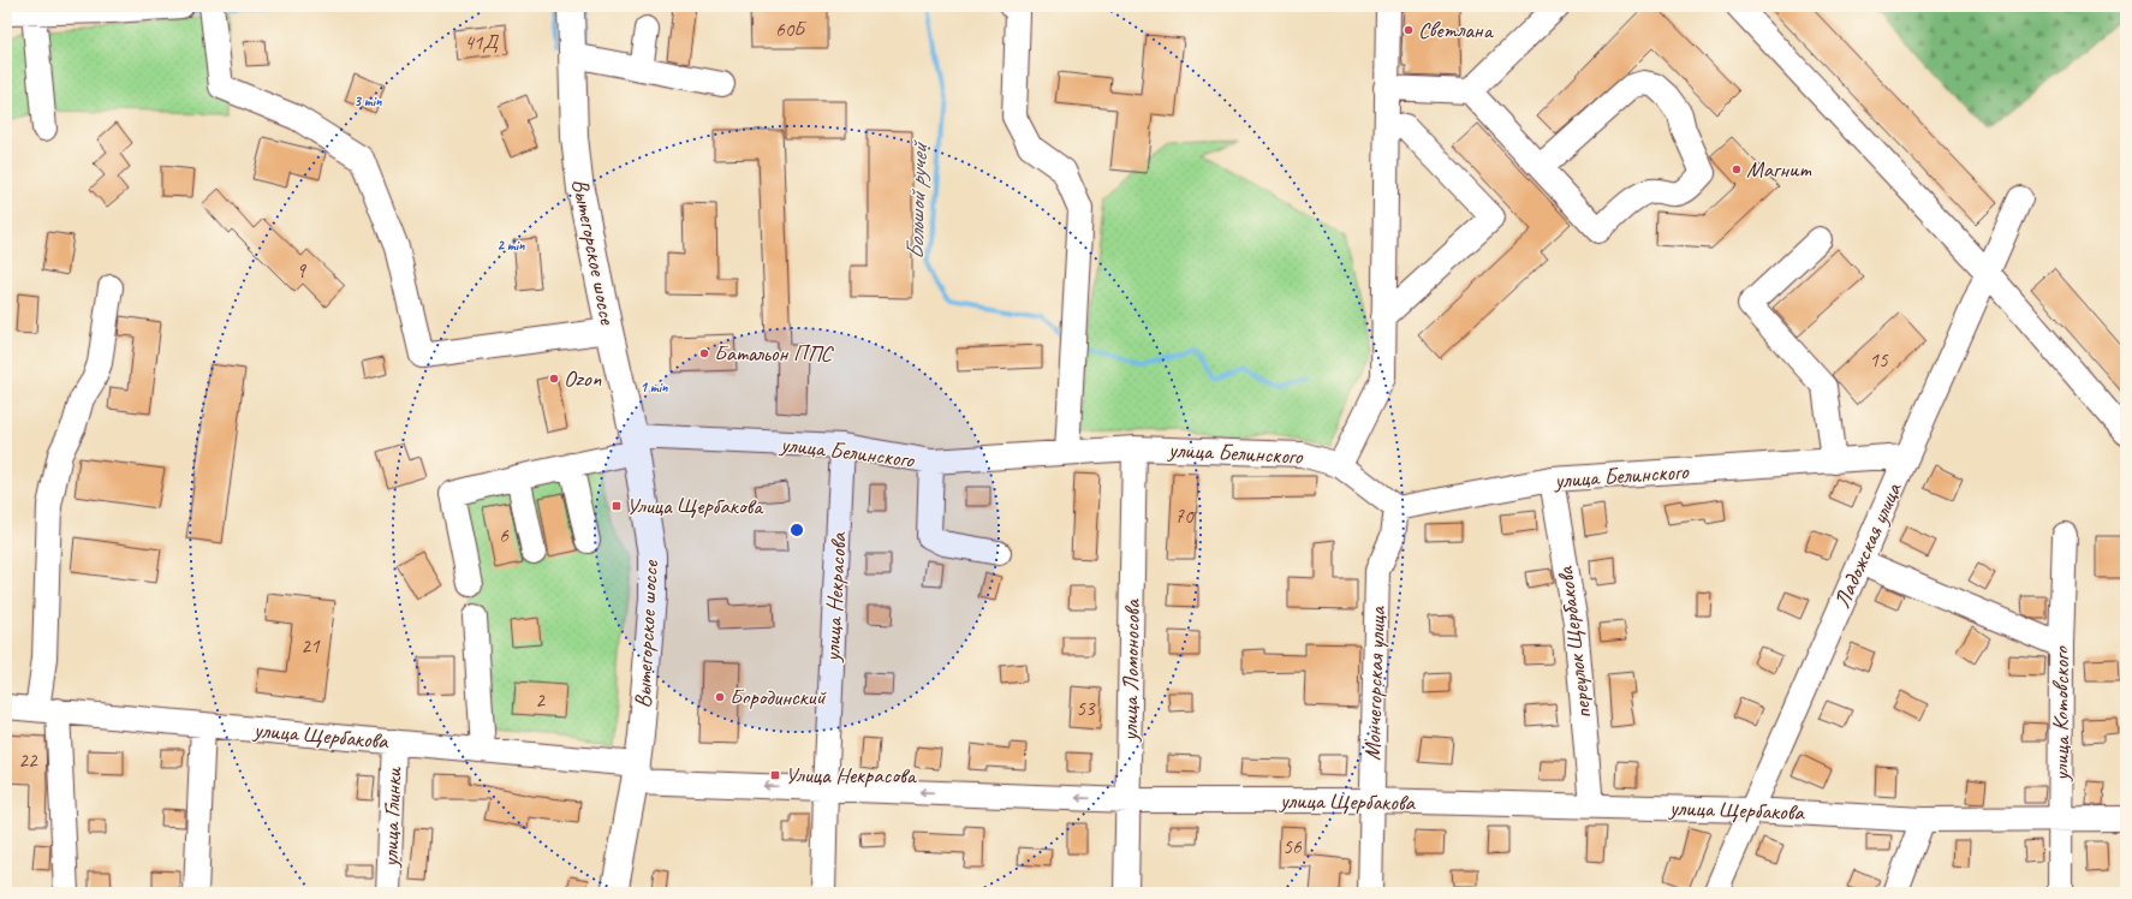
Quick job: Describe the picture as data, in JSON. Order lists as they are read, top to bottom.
{
  "streets": {
    "main road": ["Вытегорское шоссе"],
    "street": [
      "улица Белинского",
      "Ладожская улица",
      "улица Некрасова",
      "переулок Щербакова",
      "улица Ломоносова",
      "Мончегорская улица",
      "улица Котовского",
      "улица Щербакова",
      "улица Глинки"
    ]
  },
  "crossings": [
    ["Вытегорское шоссе", "улица Белинского"],
    ["Вытегорское шоссе", "улица Щербакова"],
    ["улица Белинского", "Ладожская улица"],
    ["улица Белинского", "улица Некрасова"],
    ["улица Белинского", "переулок Щербакова"],
    ["улица Белинского", "улица Ломоносова"],
    ["улица Белинского", "Мончегорская улица"],
    ["Ладожская улица", "улица Щербакова"],
    ["улица Некрасова", "улица Щербакова"],
    ["переулок Щербакова", "улица Щербакова"],
    ["улица Ломоносова", "улица Щербакова"],
    ["Мончегорская улица", "улица Щербакова"],
    ["улица Котовского", "улица Щербакова"],
    ["улица Щербакова", "улица Глинки"]
  ],
  "water": ["Большой ручей"],
  "places": {
    "other": [
      "Светлана",
      "Магнит",
      "Батальон ППС",
      "Ozon",
      "Бородинский"
    ],
    "transit": ["Улица Щербакова", "Улица Некрасова"]
  },
  "house_numbers": [
    "60Б",
    "41Д",
    "9",
    "15",
    "70",
    "6",
    "21",
    "2",
    "53",
    "22",
    "56"
  ],
  "rings": ["3 min", "2 min", "1 min"]
}
